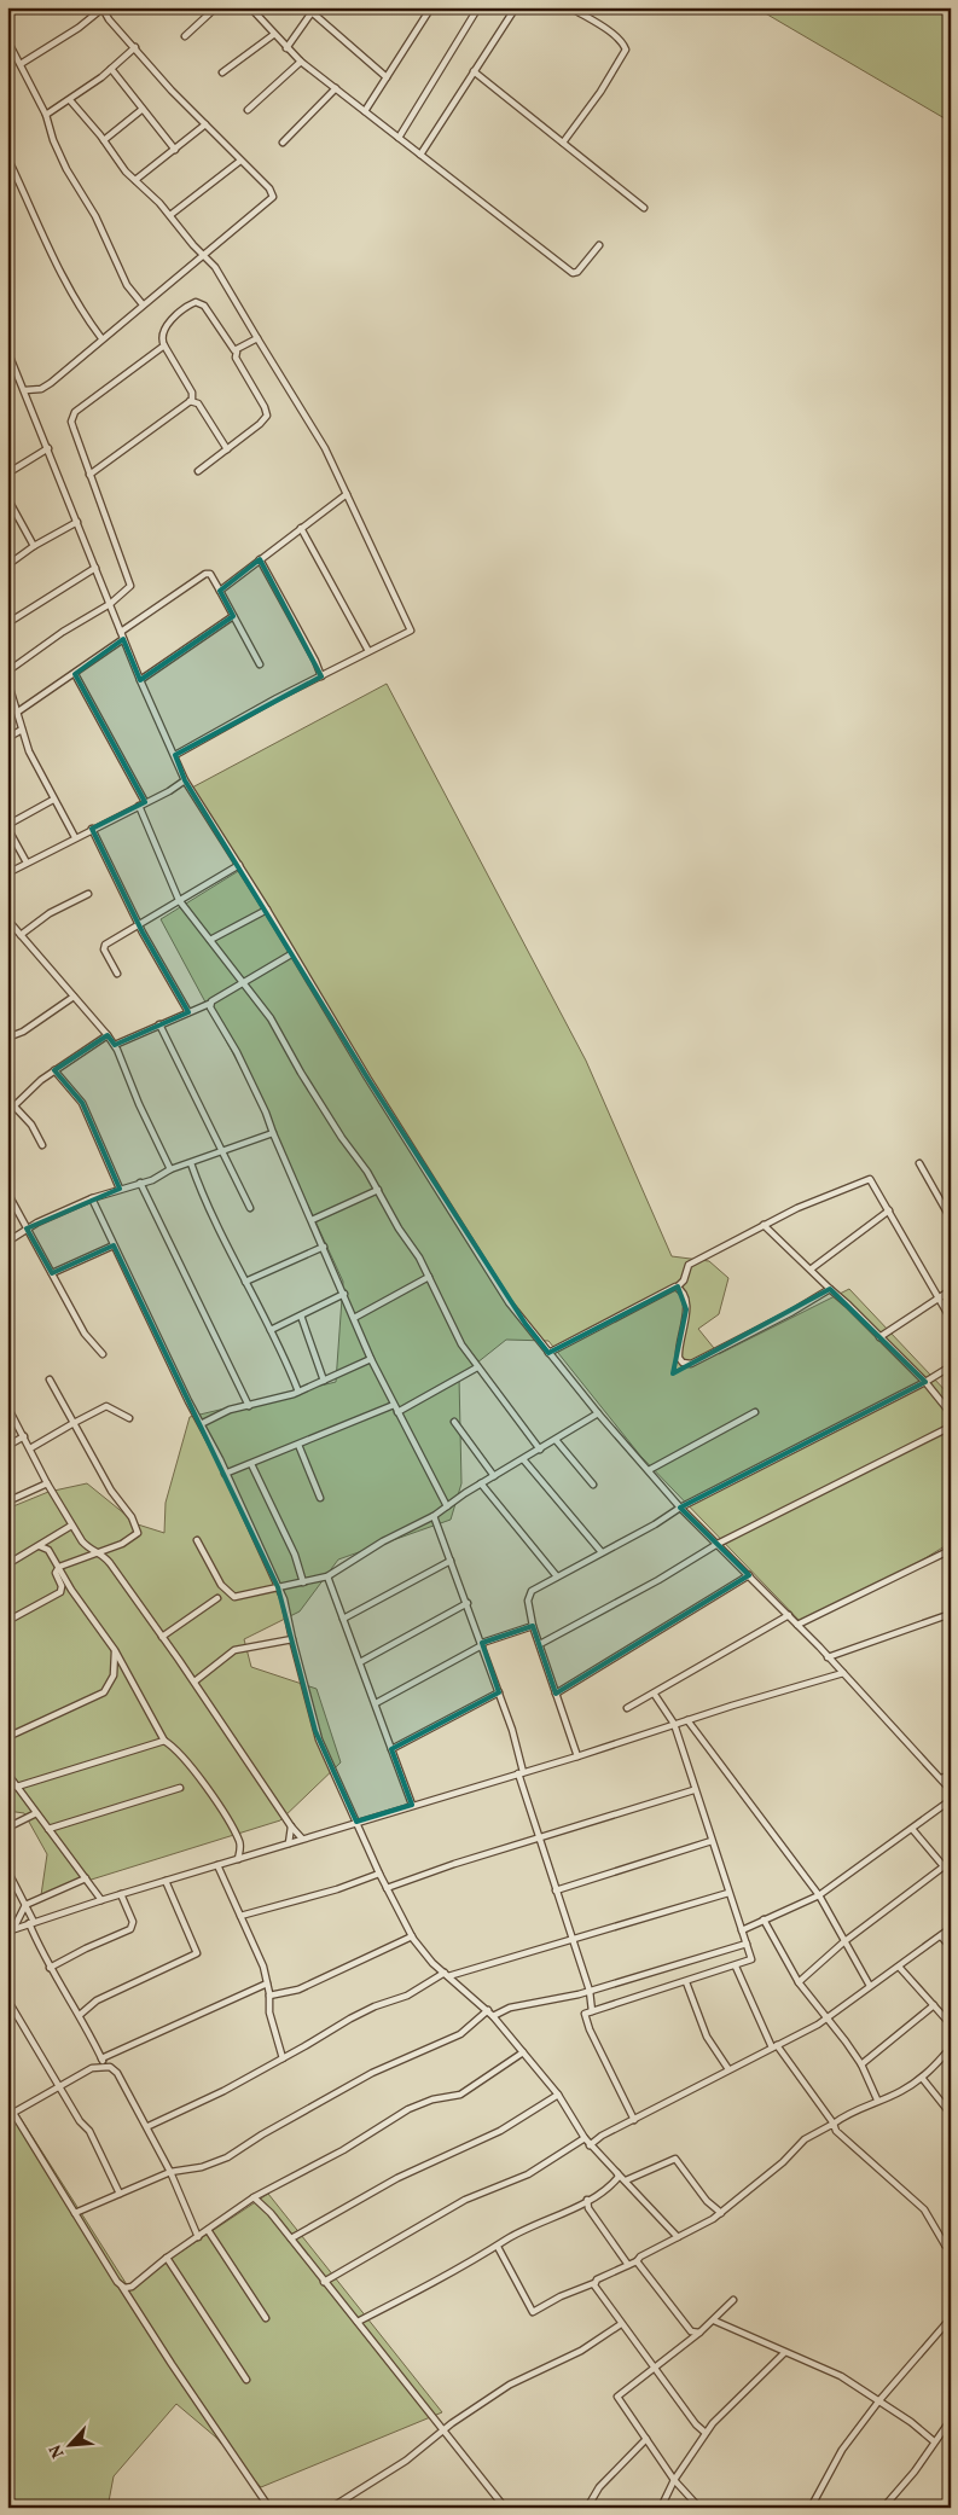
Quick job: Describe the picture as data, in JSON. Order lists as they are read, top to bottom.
{
  "north": "bottom left"
}
